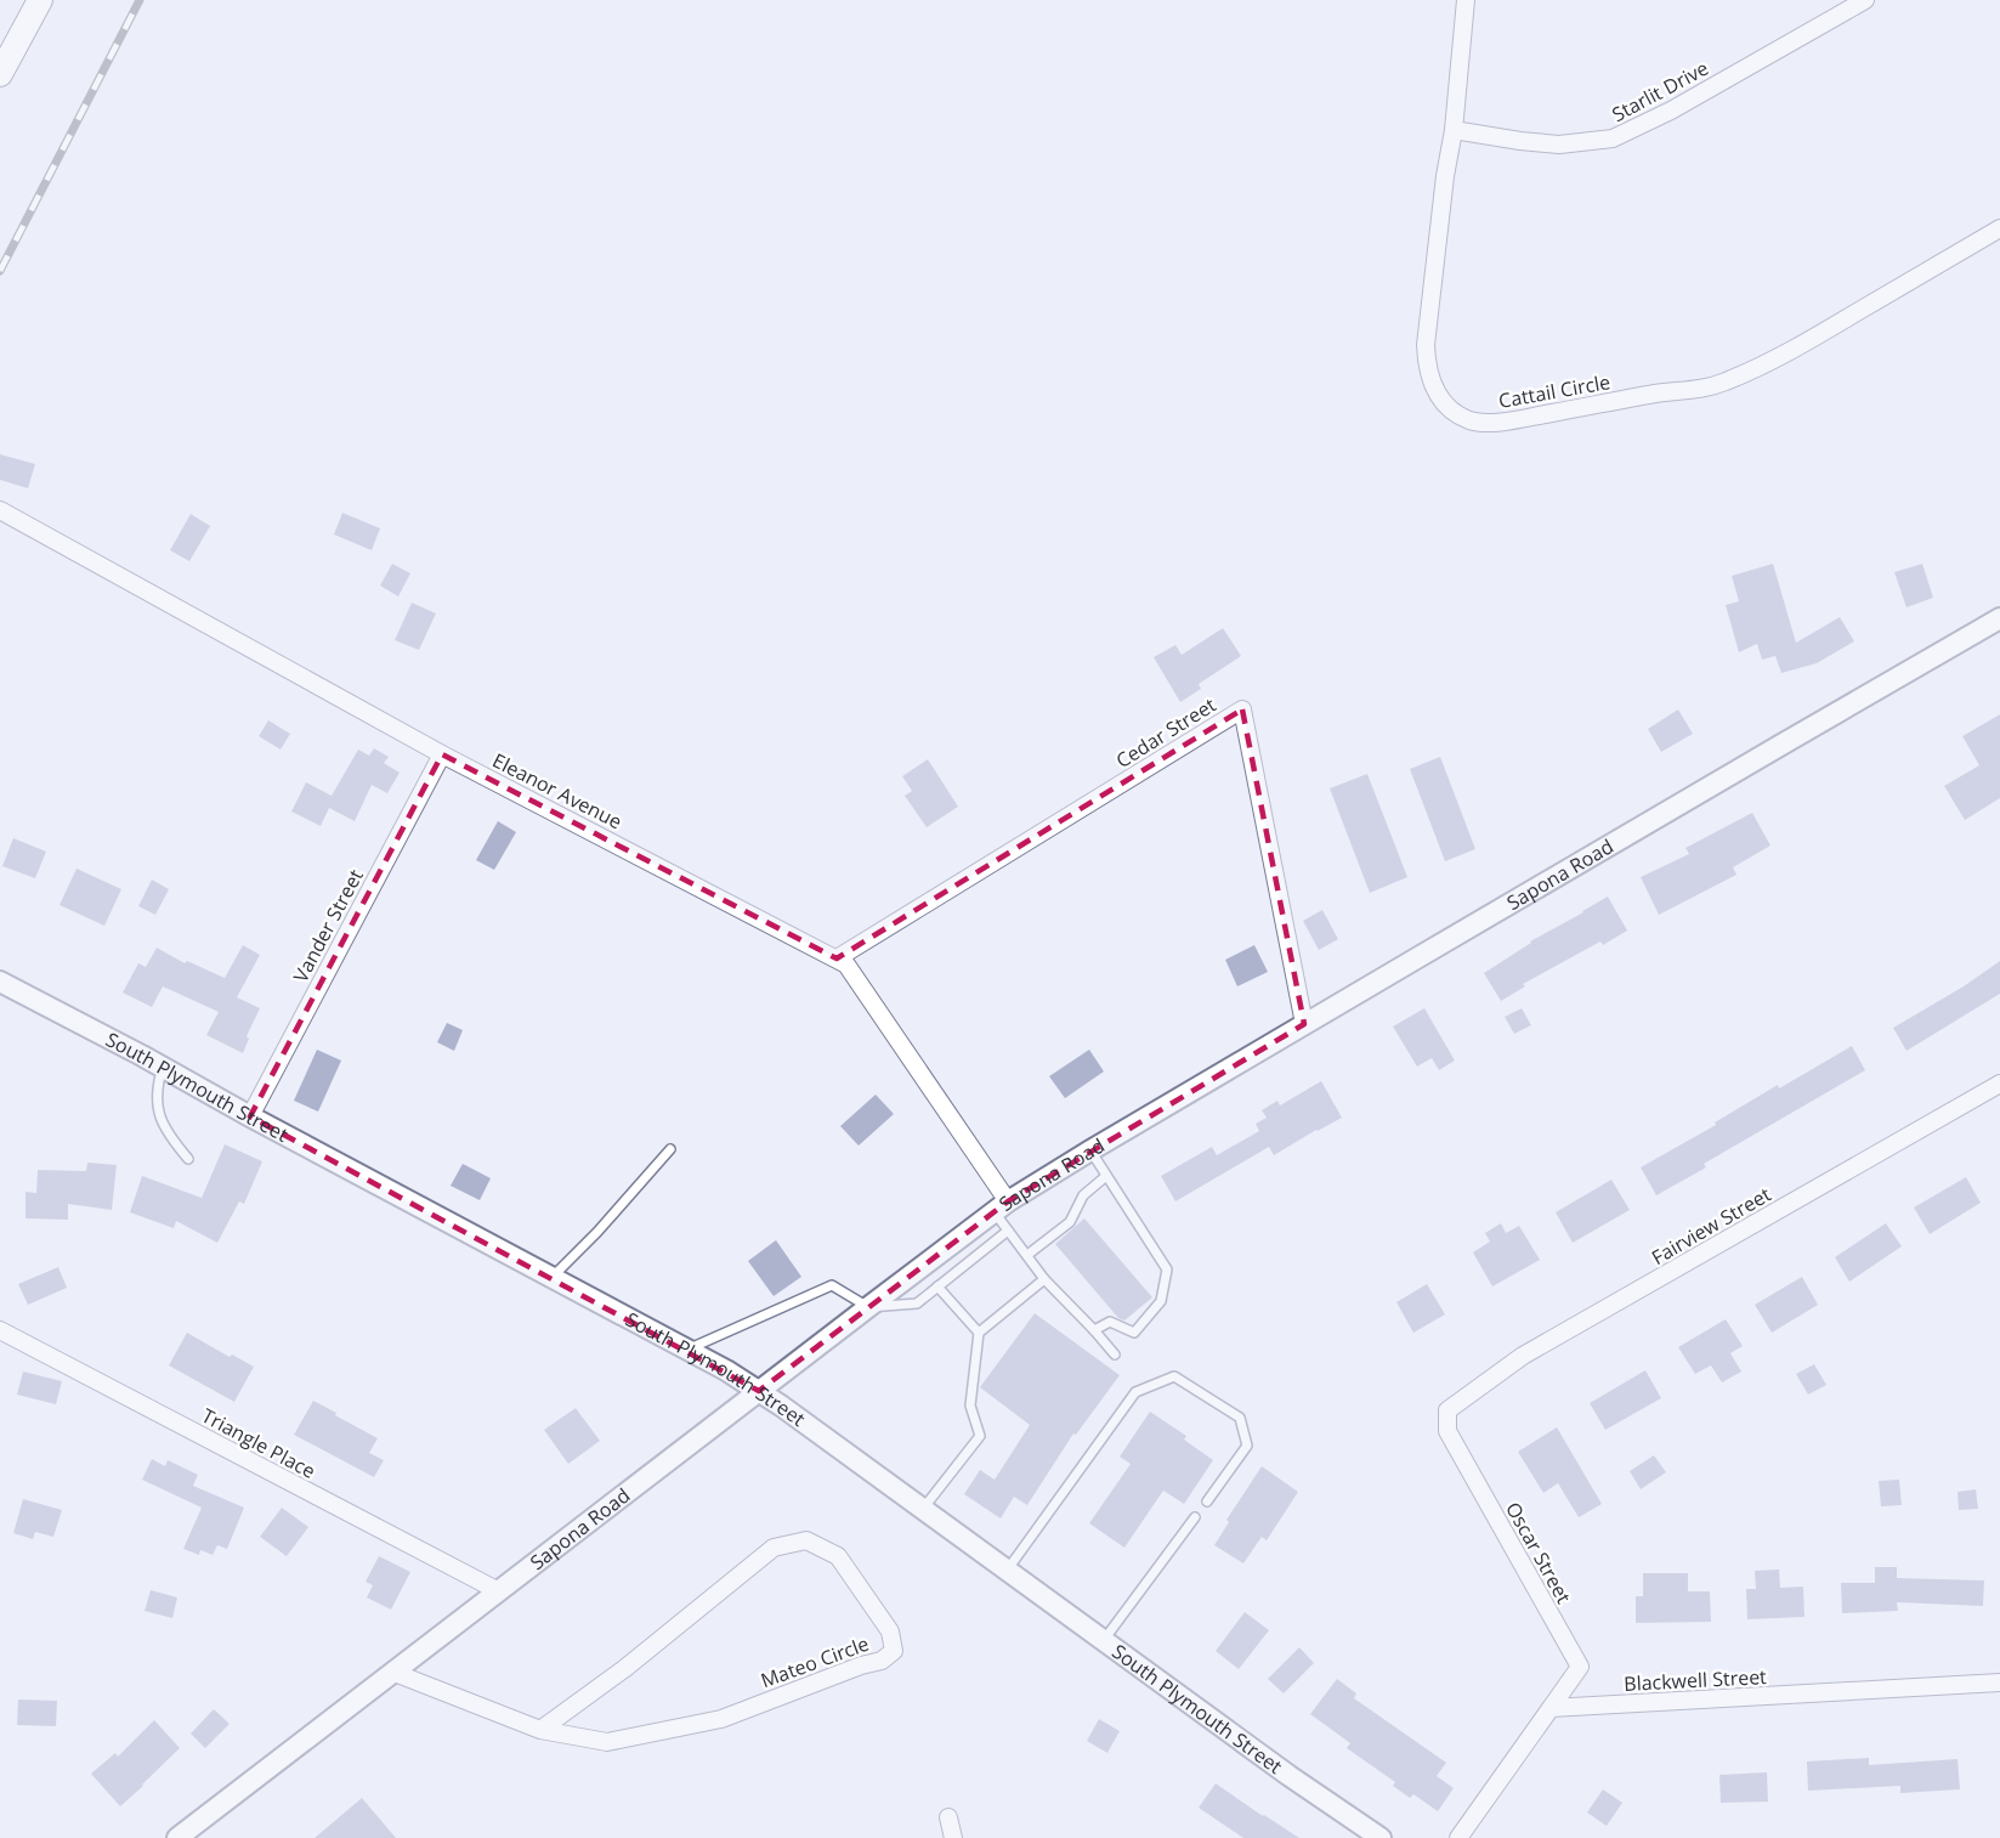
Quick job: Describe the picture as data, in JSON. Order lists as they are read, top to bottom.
{
  "streets": {
    "street": [
      "Starlit Drive",
      "Cattail Circle",
      "Cedar Street",
      "Eleanor Avenue",
      "Sapona Road",
      "Vander Street",
      "South Plymouth Street",
      "Fairview Street",
      "Triangle Place",
      "Oscar Street",
      "Mateo Circle",
      "Blackwell Street"
    ]
  },
  "crossings": [
    ["Starlit Drive", "Cattail Circle"],
    ["Cedar Street", "Eleanor Avenue"],
    ["Cedar Street", "Sapona Road"],
    ["Eleanor Avenue", "Sapona Road"],
    ["Eleanor Avenue", "Vander Street"],
    ["Sapona Road", "South Plymouth Street"],
    ["Sapona Road", "Triangle Place"],
    ["Sapona Road", "Mateo Circle"],
    ["Vander Street", "South Plymouth Street"],
    ["Fairview Street", "Oscar Street"],
    ["Oscar Street", "Blackwell Street"]
  ]
}
